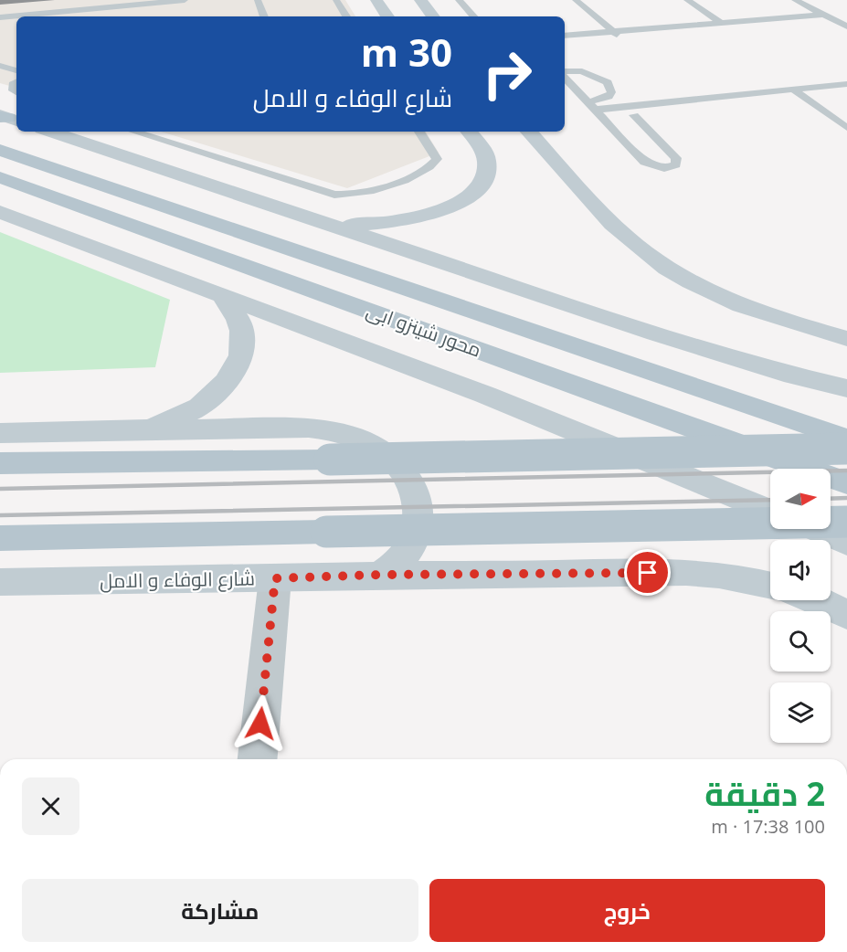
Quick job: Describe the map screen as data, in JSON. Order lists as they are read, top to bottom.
{
  "streets": {
    "main road": ["محور شينزو ابى"],
    "street": ["شارع الوفاء و الامل"]
  },
  "north": "right",
  "page": {
    "turn": ["30 m", "شارع الوفاء و الامل"],
    "heading": ["2 دقيقة", "100 m · 17:38"],
    "buttons": ["خروج", "مشاركة"]
  }
}
